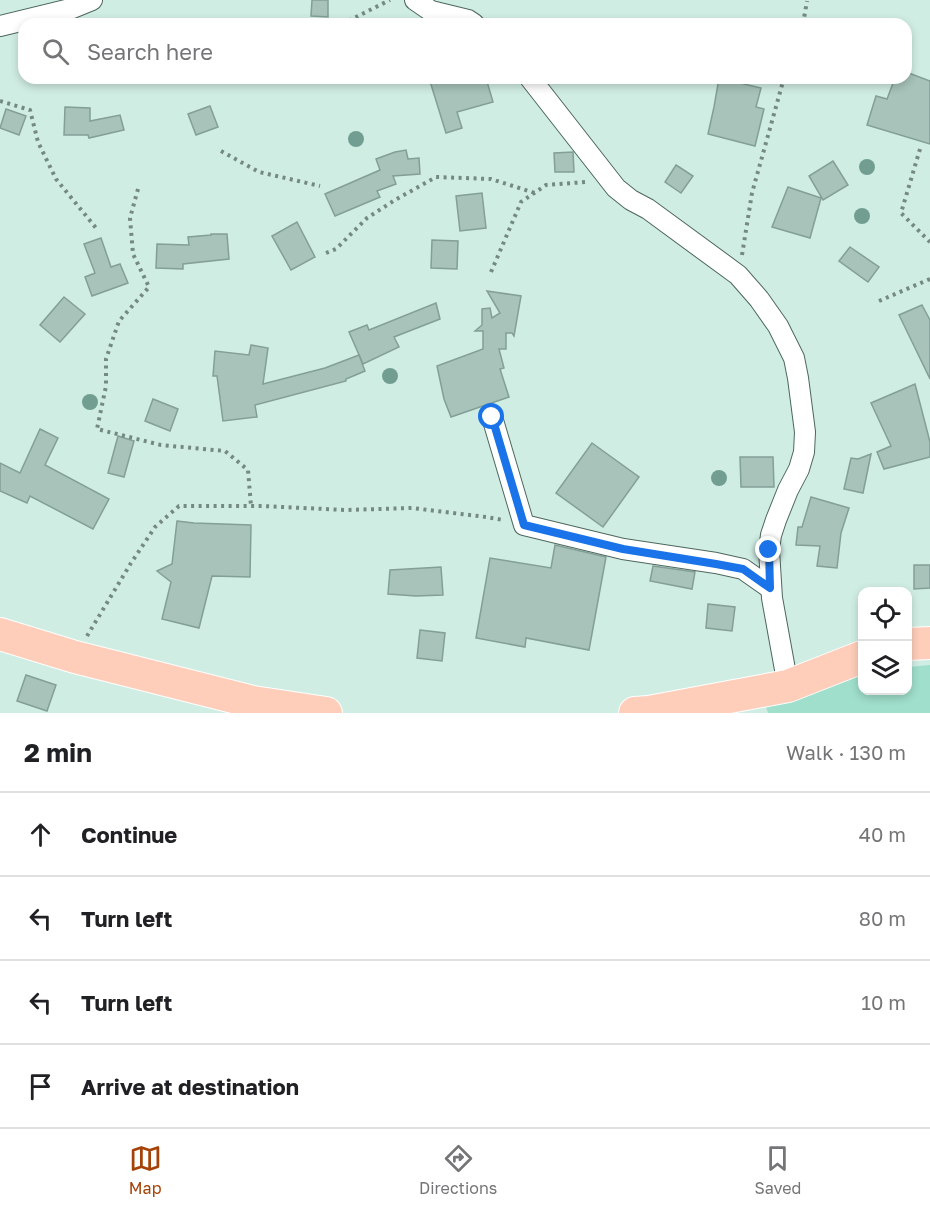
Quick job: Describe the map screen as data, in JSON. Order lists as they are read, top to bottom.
{
  "page": {
    "search": "Search here",
    "heading": ["2 min", "Walk · 130 m"],
    "list": [
      ["Continue", "40 m"],
      ["Turn left", "80 m"],
      ["Turn left", "10 m"],
      "Arrive at destination"
    ],
    "nav": ["Map", "Directions", "Saved"]
  }
}
